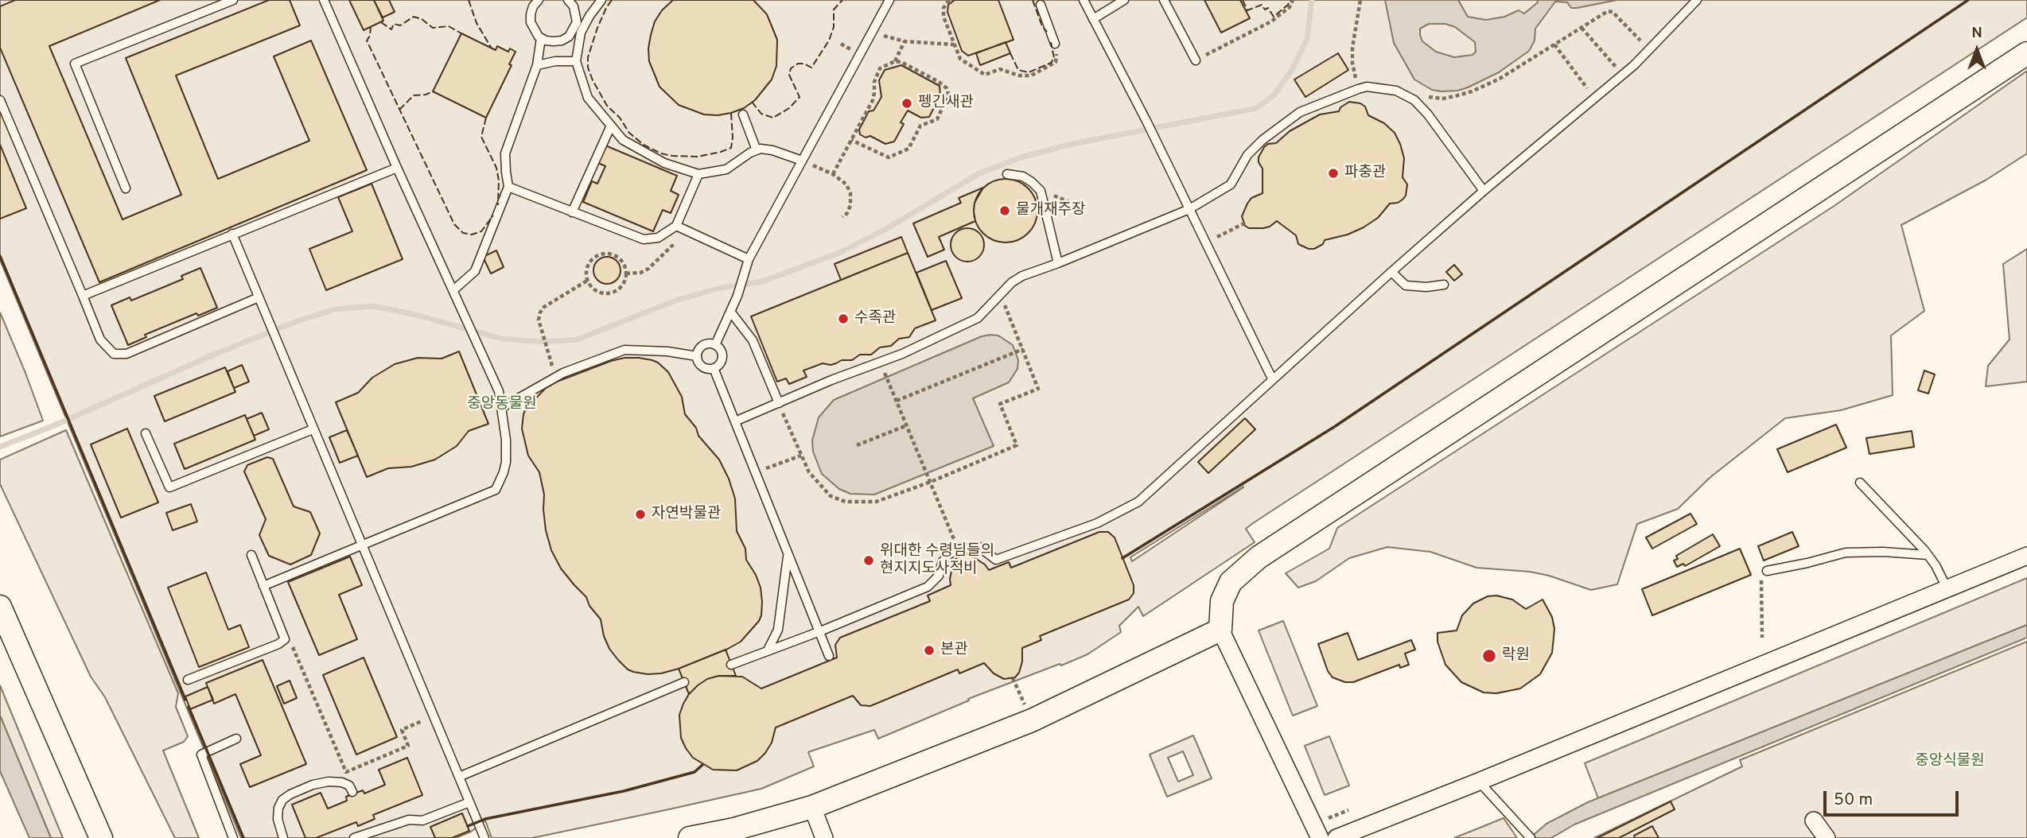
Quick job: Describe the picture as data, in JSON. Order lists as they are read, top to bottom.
{
  "parks": ["중앙동물원", "중앙식물원"],
  "places": [
    "펭긴새관",
    "파충관",
    "물개재주장",
    "수족관",
    "자연박물관",
    "위대한 수령님들의 현지지도사적비",
    "본관",
    "락원"
  ],
  "scale_bar": "50 m",
  "north": "top"
}
